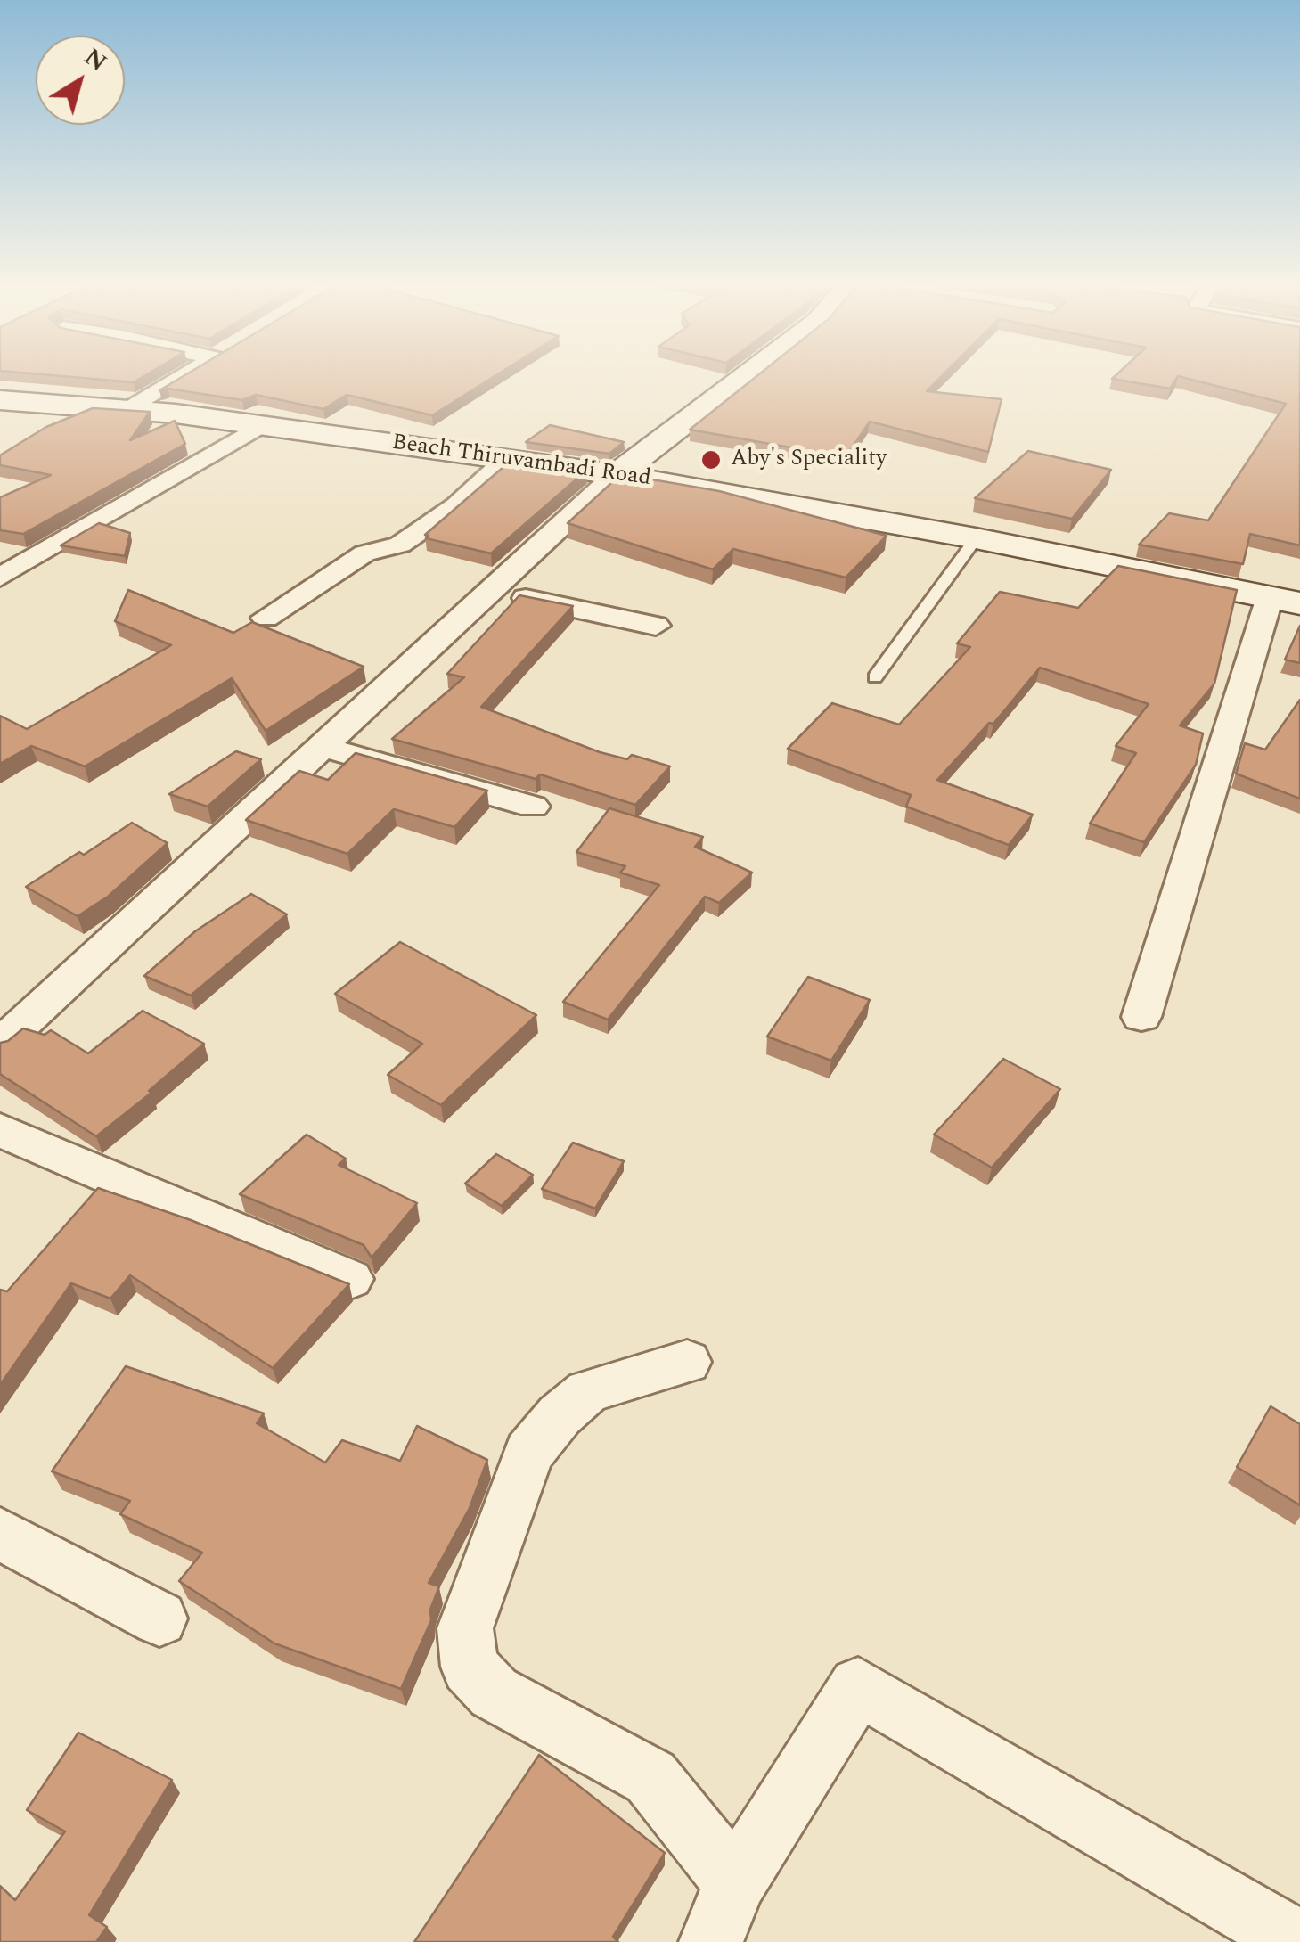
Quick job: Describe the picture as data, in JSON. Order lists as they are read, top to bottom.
{
  "streets": {
    "main road": ["Beach Thiruvambadi Road"]
  },
  "places": ["Aby's Speciality"],
  "north": "top right"
}
